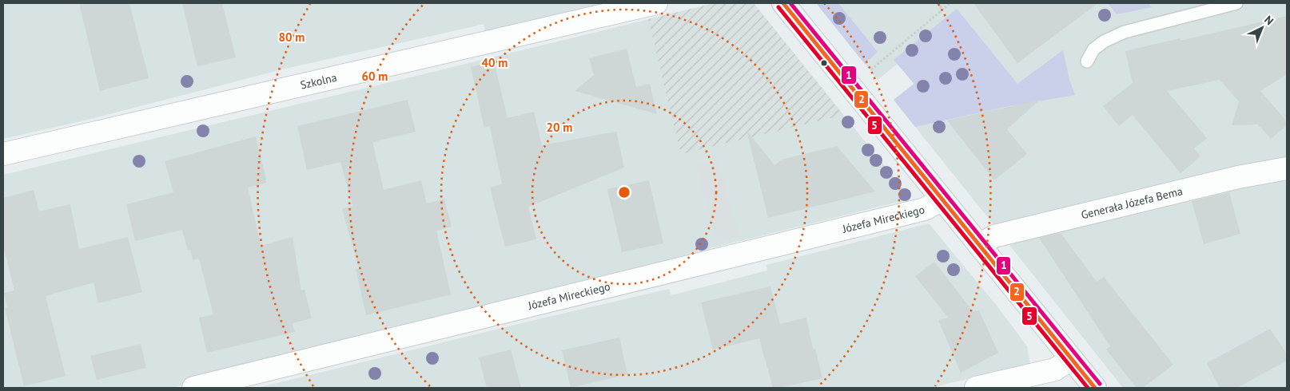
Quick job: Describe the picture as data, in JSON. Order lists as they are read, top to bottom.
{
  "streets": {
    "street": ["Szkolna", "Generała Józefa Bema", "Józefa Mireckiego"]
  },
  "lines": ["transit line 2", "transit line 1", "transit line 5"],
  "north": "top right",
  "rings": [
    "80 m",
    "40 m",
    "60 m",
    "20 m"
  ]
}
